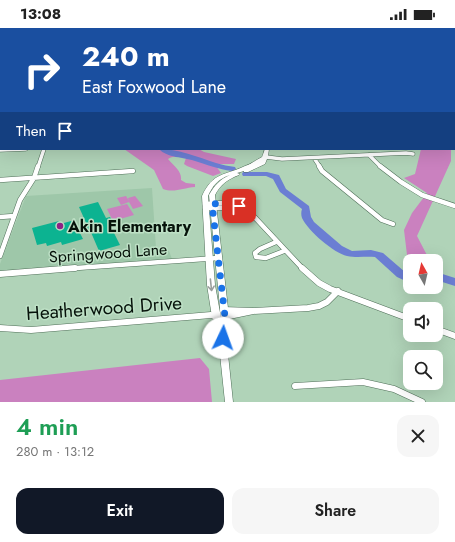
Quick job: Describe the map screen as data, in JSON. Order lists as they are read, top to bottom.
{
  "streets": {
    "street": ["Springwood Lane", "Heatherwood Drive"]
  },
  "places": ["Akin Elementary"],
  "north": "top",
  "page": {
    "status": "13:08",
    "turn": ["240 m", "East Foxwood Lane"],
    "then": "Then",
    "heading": ["4 min", "280 m · 13:12"],
    "buttons": ["Exit", "Share"]
  }
}
